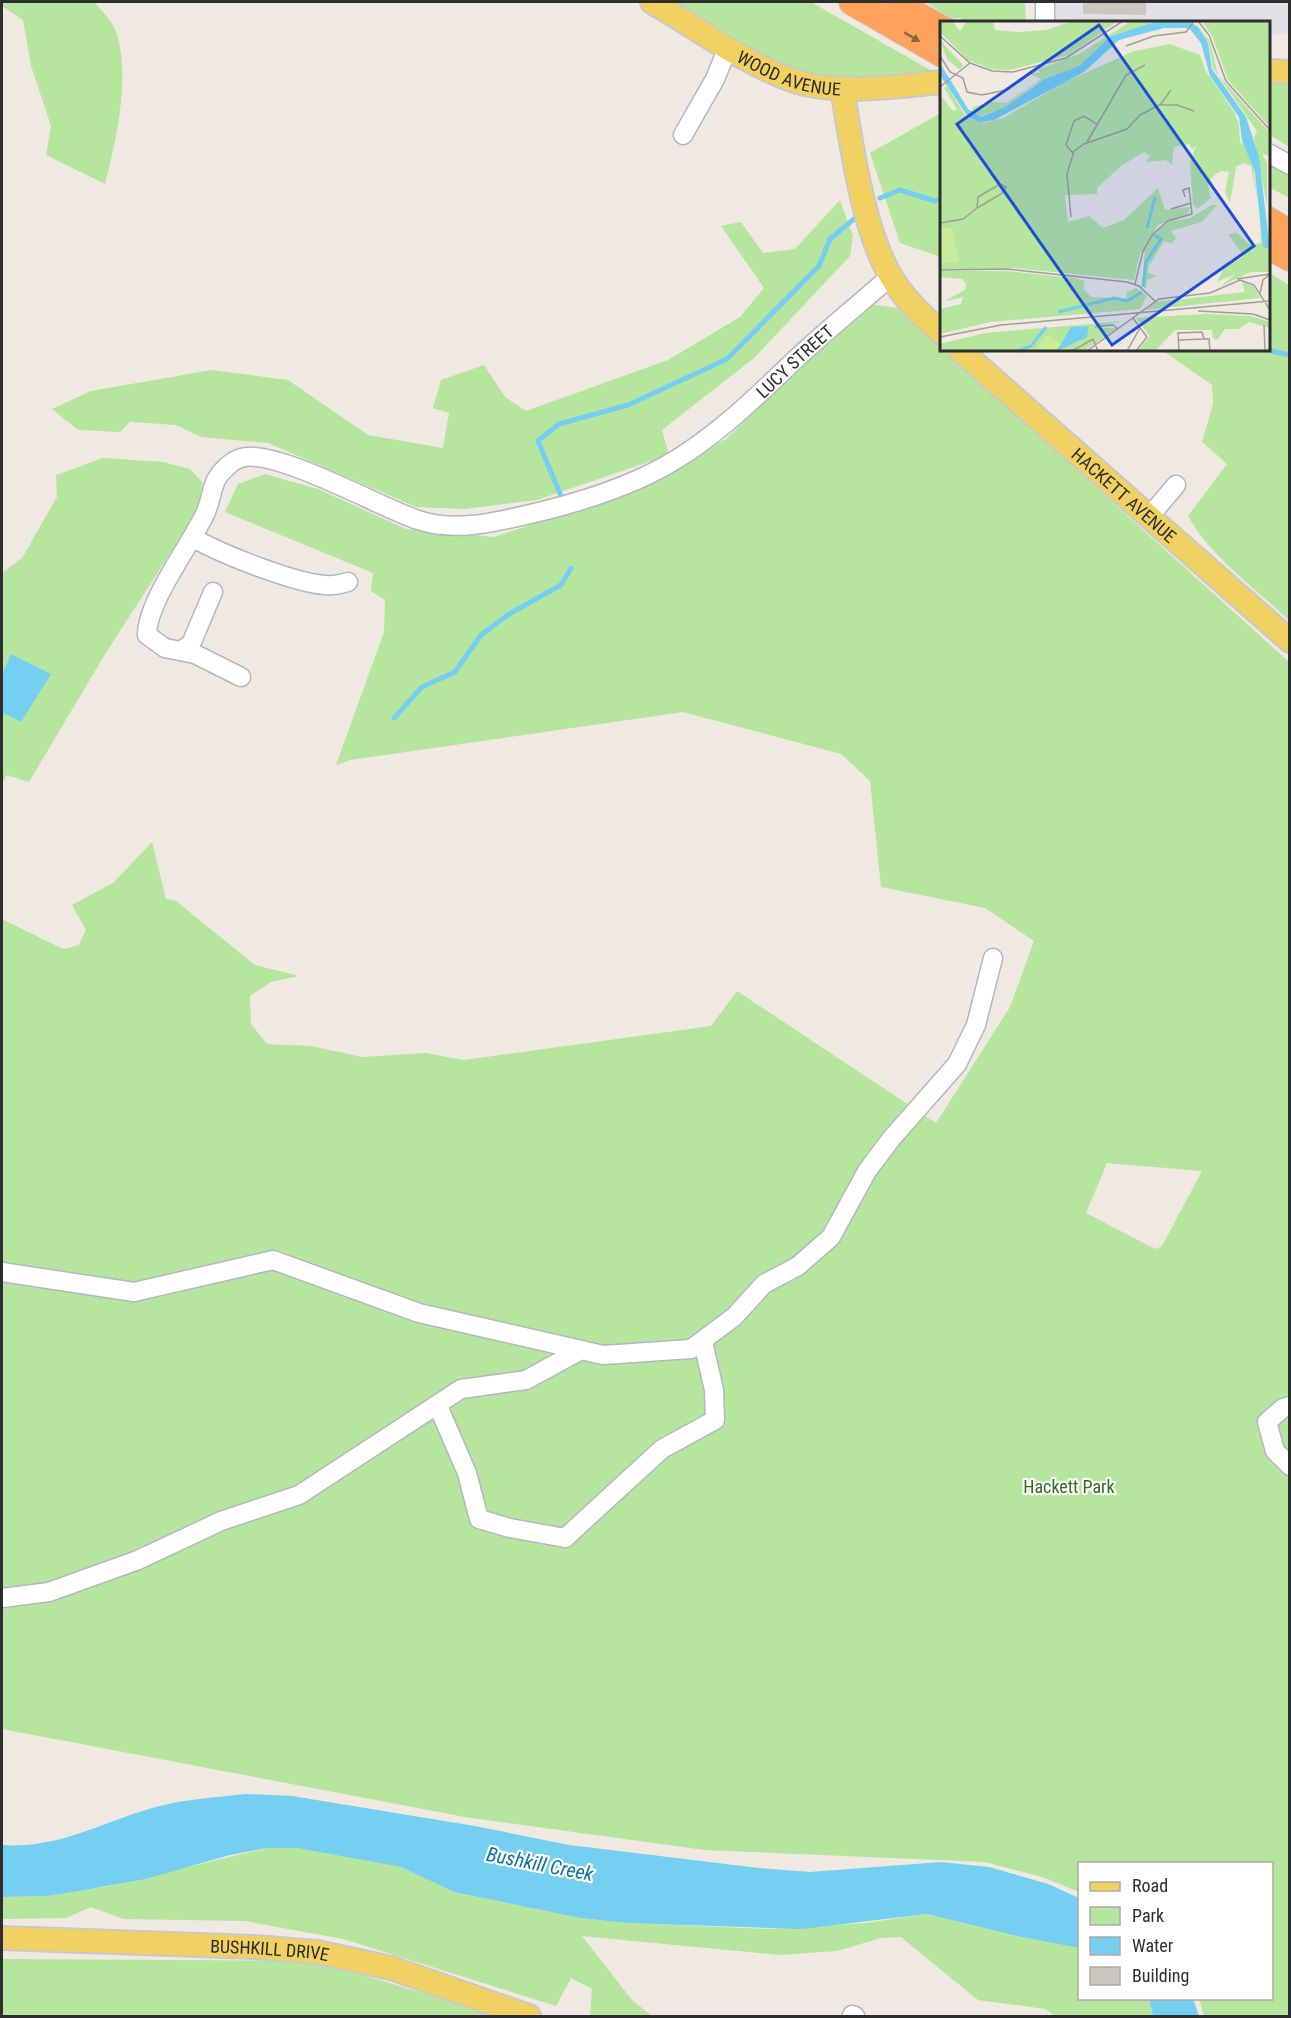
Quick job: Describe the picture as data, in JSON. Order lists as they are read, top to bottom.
{
  "streets": {
    "main road": ["WOOD AVENUE", "HACKETT AVENUE", "BUSHKILL DRIVE"],
    "street": ["LUCY STREET"]
  },
  "water": ["Bushkill Creek"],
  "parks": ["Hackett Park"],
  "legend": [
    "Road",
    "Park",
    "Water",
    "Building"
  ]
}
